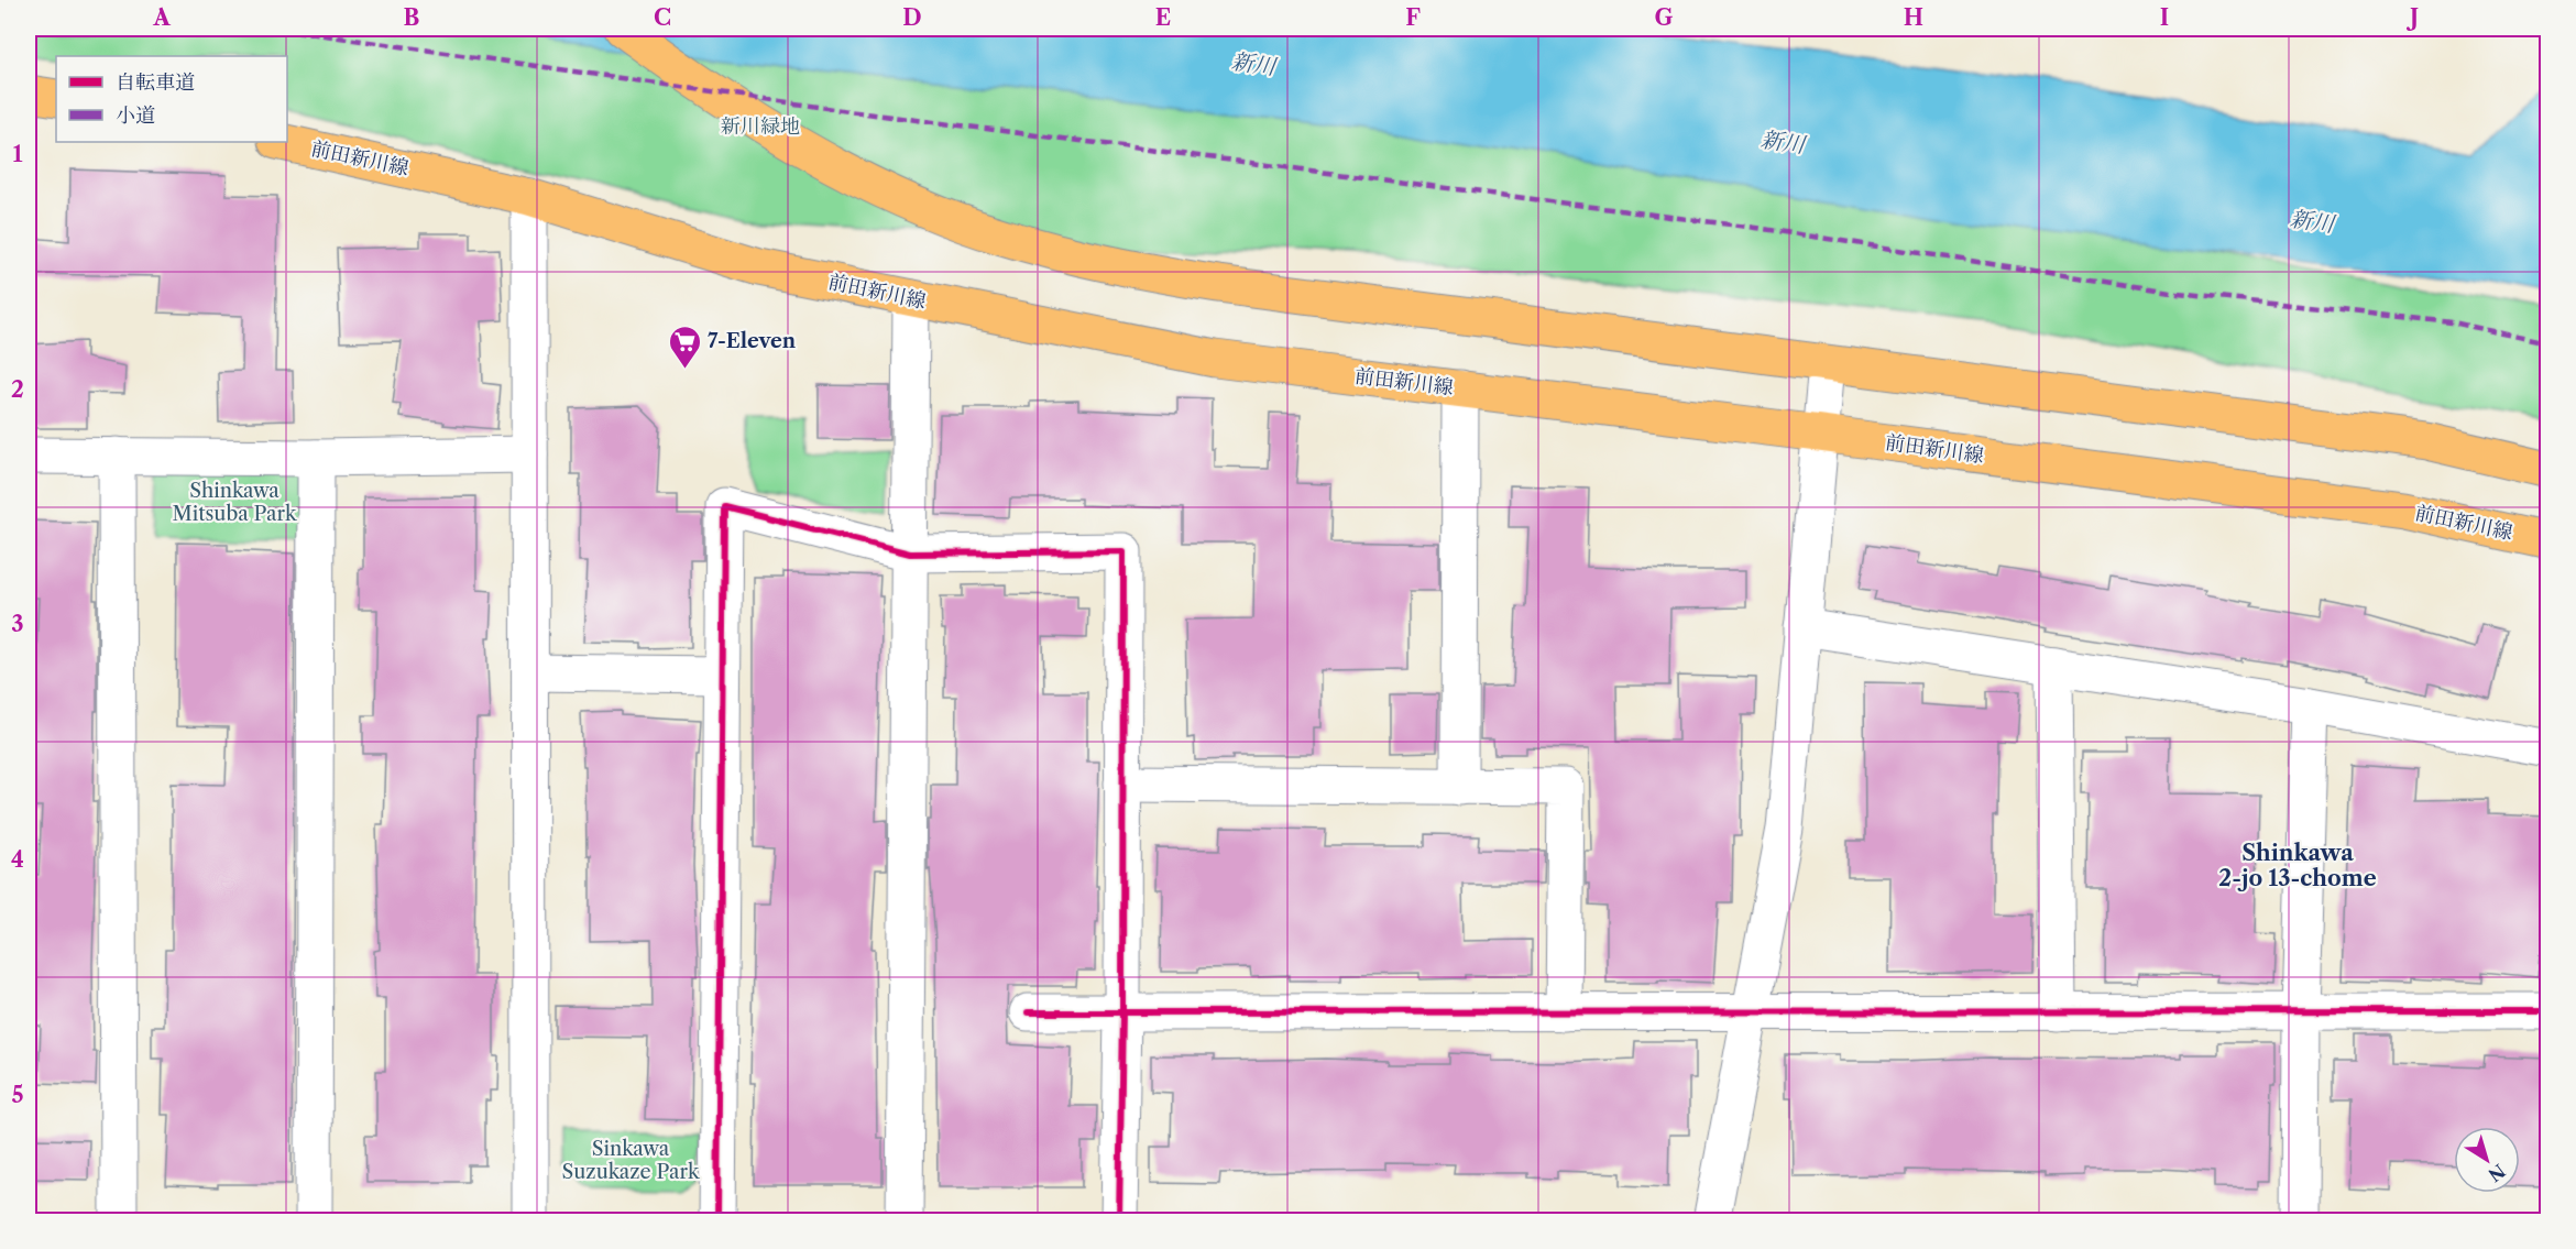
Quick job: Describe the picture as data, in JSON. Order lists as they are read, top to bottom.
{
  "streets": {
    "main road": ["前田新川線"]
  },
  "districts": ["Shinkawa 2-jo 13-chome"],
  "water": ["新川"],
  "parks": ["新川緑地", "Shinkawa Mitsuba Park", "Sinkawa Suzukaze Park"],
  "places": {
    "supermarket": ["7-Eleven"]
  },
  "legend": ["自転車道", "小道"],
  "north": "bottom right",
  "grid": {
    "columns": [
      "A",
      "B",
      "C",
      "D",
      "E",
      "F",
      "G",
      "H",
      "I",
      "J"
    ],
    "rows": [
      "1",
      "2",
      "3",
      "4",
      "5"
    ]
  }
}
